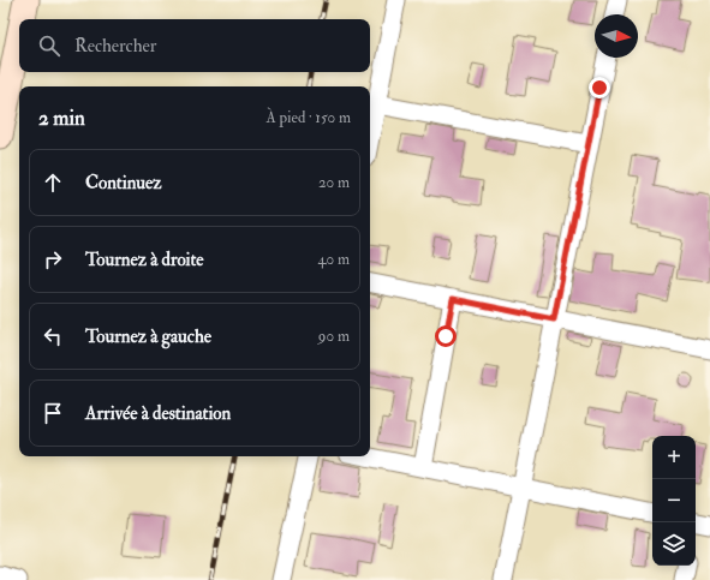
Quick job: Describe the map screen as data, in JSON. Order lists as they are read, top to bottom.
{
  "north": "right",
  "page": {
    "search": "Rechercher",
    "heading": ["2 min", "À pied · 150 m"],
    "list": [
      ["Continuez", "20 m"],
      ["Tournez à droite", "40 m"],
      ["Tournez à gauche", "90 m"],
      "Arrivée à destination"
    ],
    "map_buttons": ["+", "−"]
  }
}
